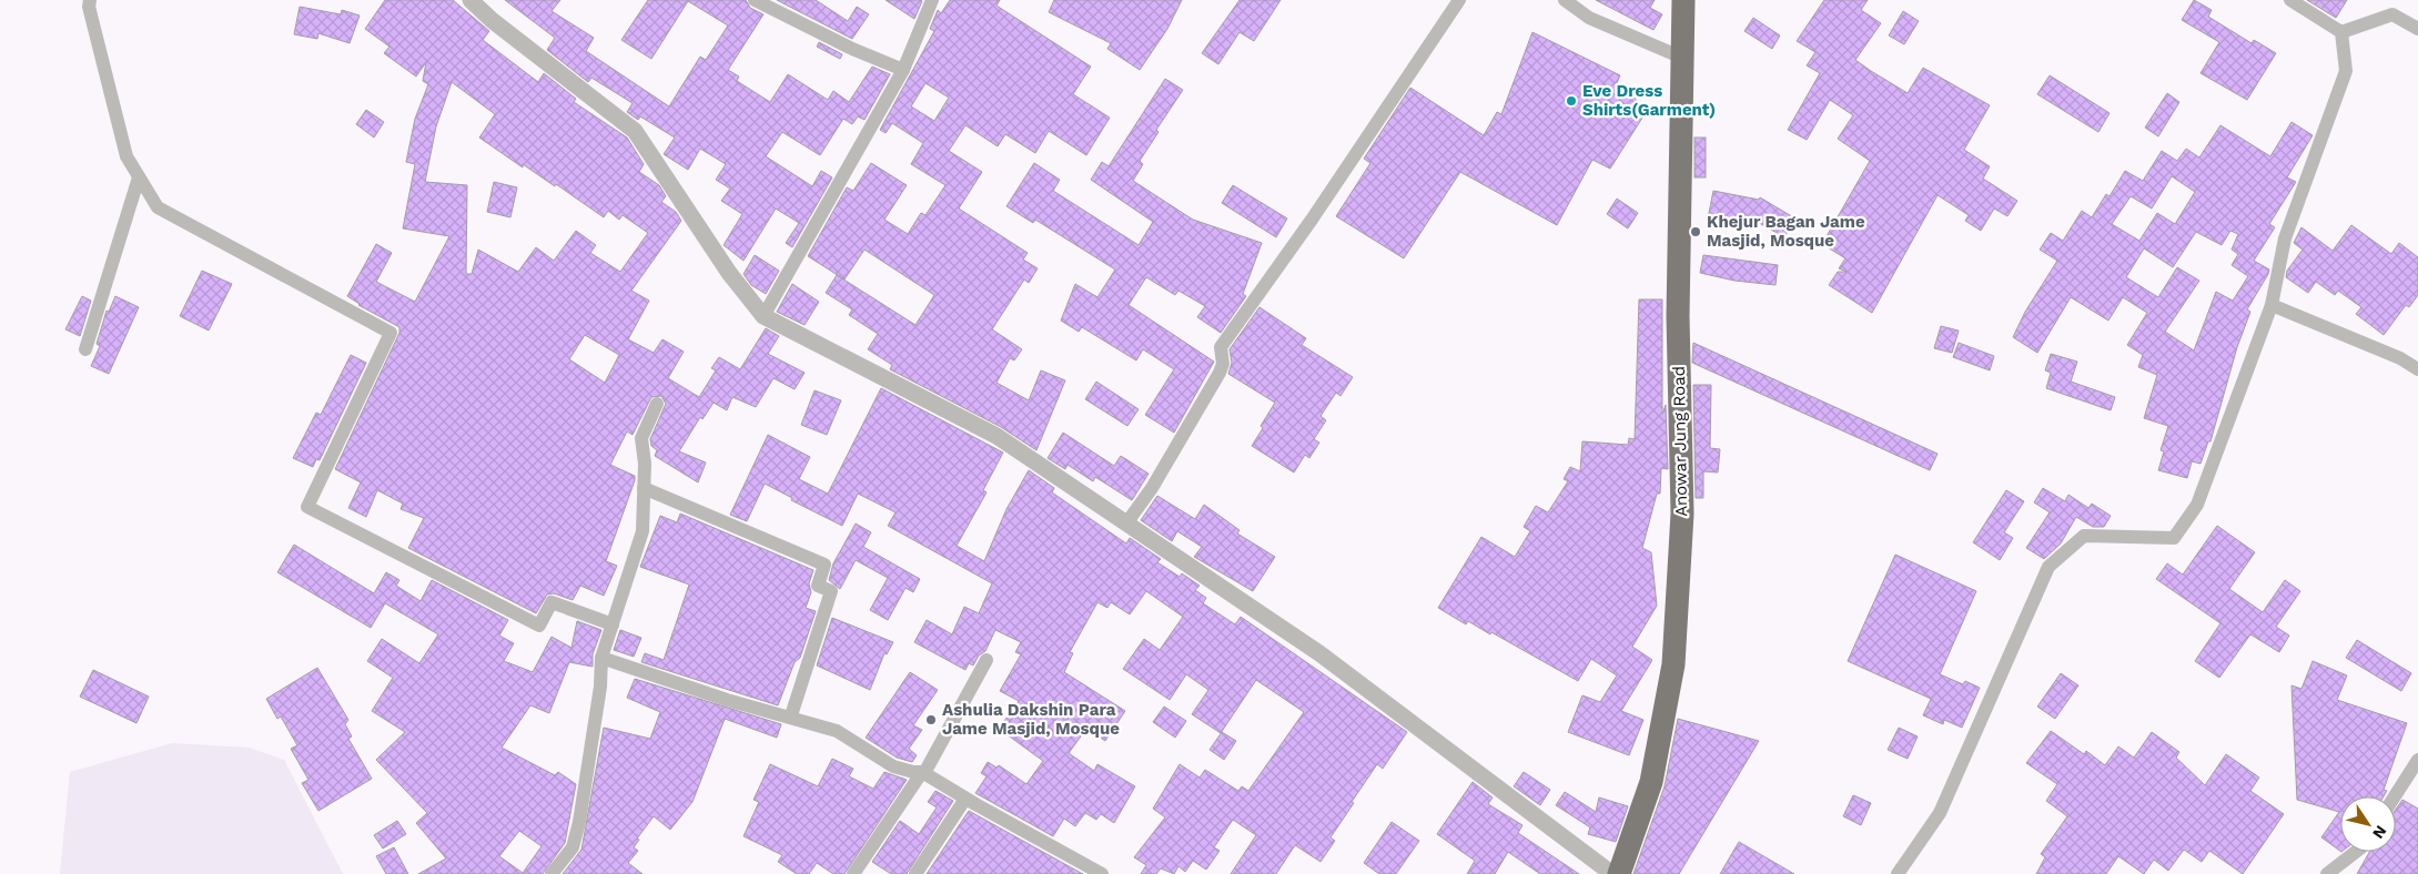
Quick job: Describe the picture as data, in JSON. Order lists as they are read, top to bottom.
{
  "streets": {
    "highway": ["Anowar Jung Road"]
  },
  "places": ["Eve Dress Shirts(Garment)", "Khejur Bagan Jame Masjid, Mosque", "Ashulia Dakshin Para Jame Masjid, Mosque"],
  "north": "bottom right"
}
